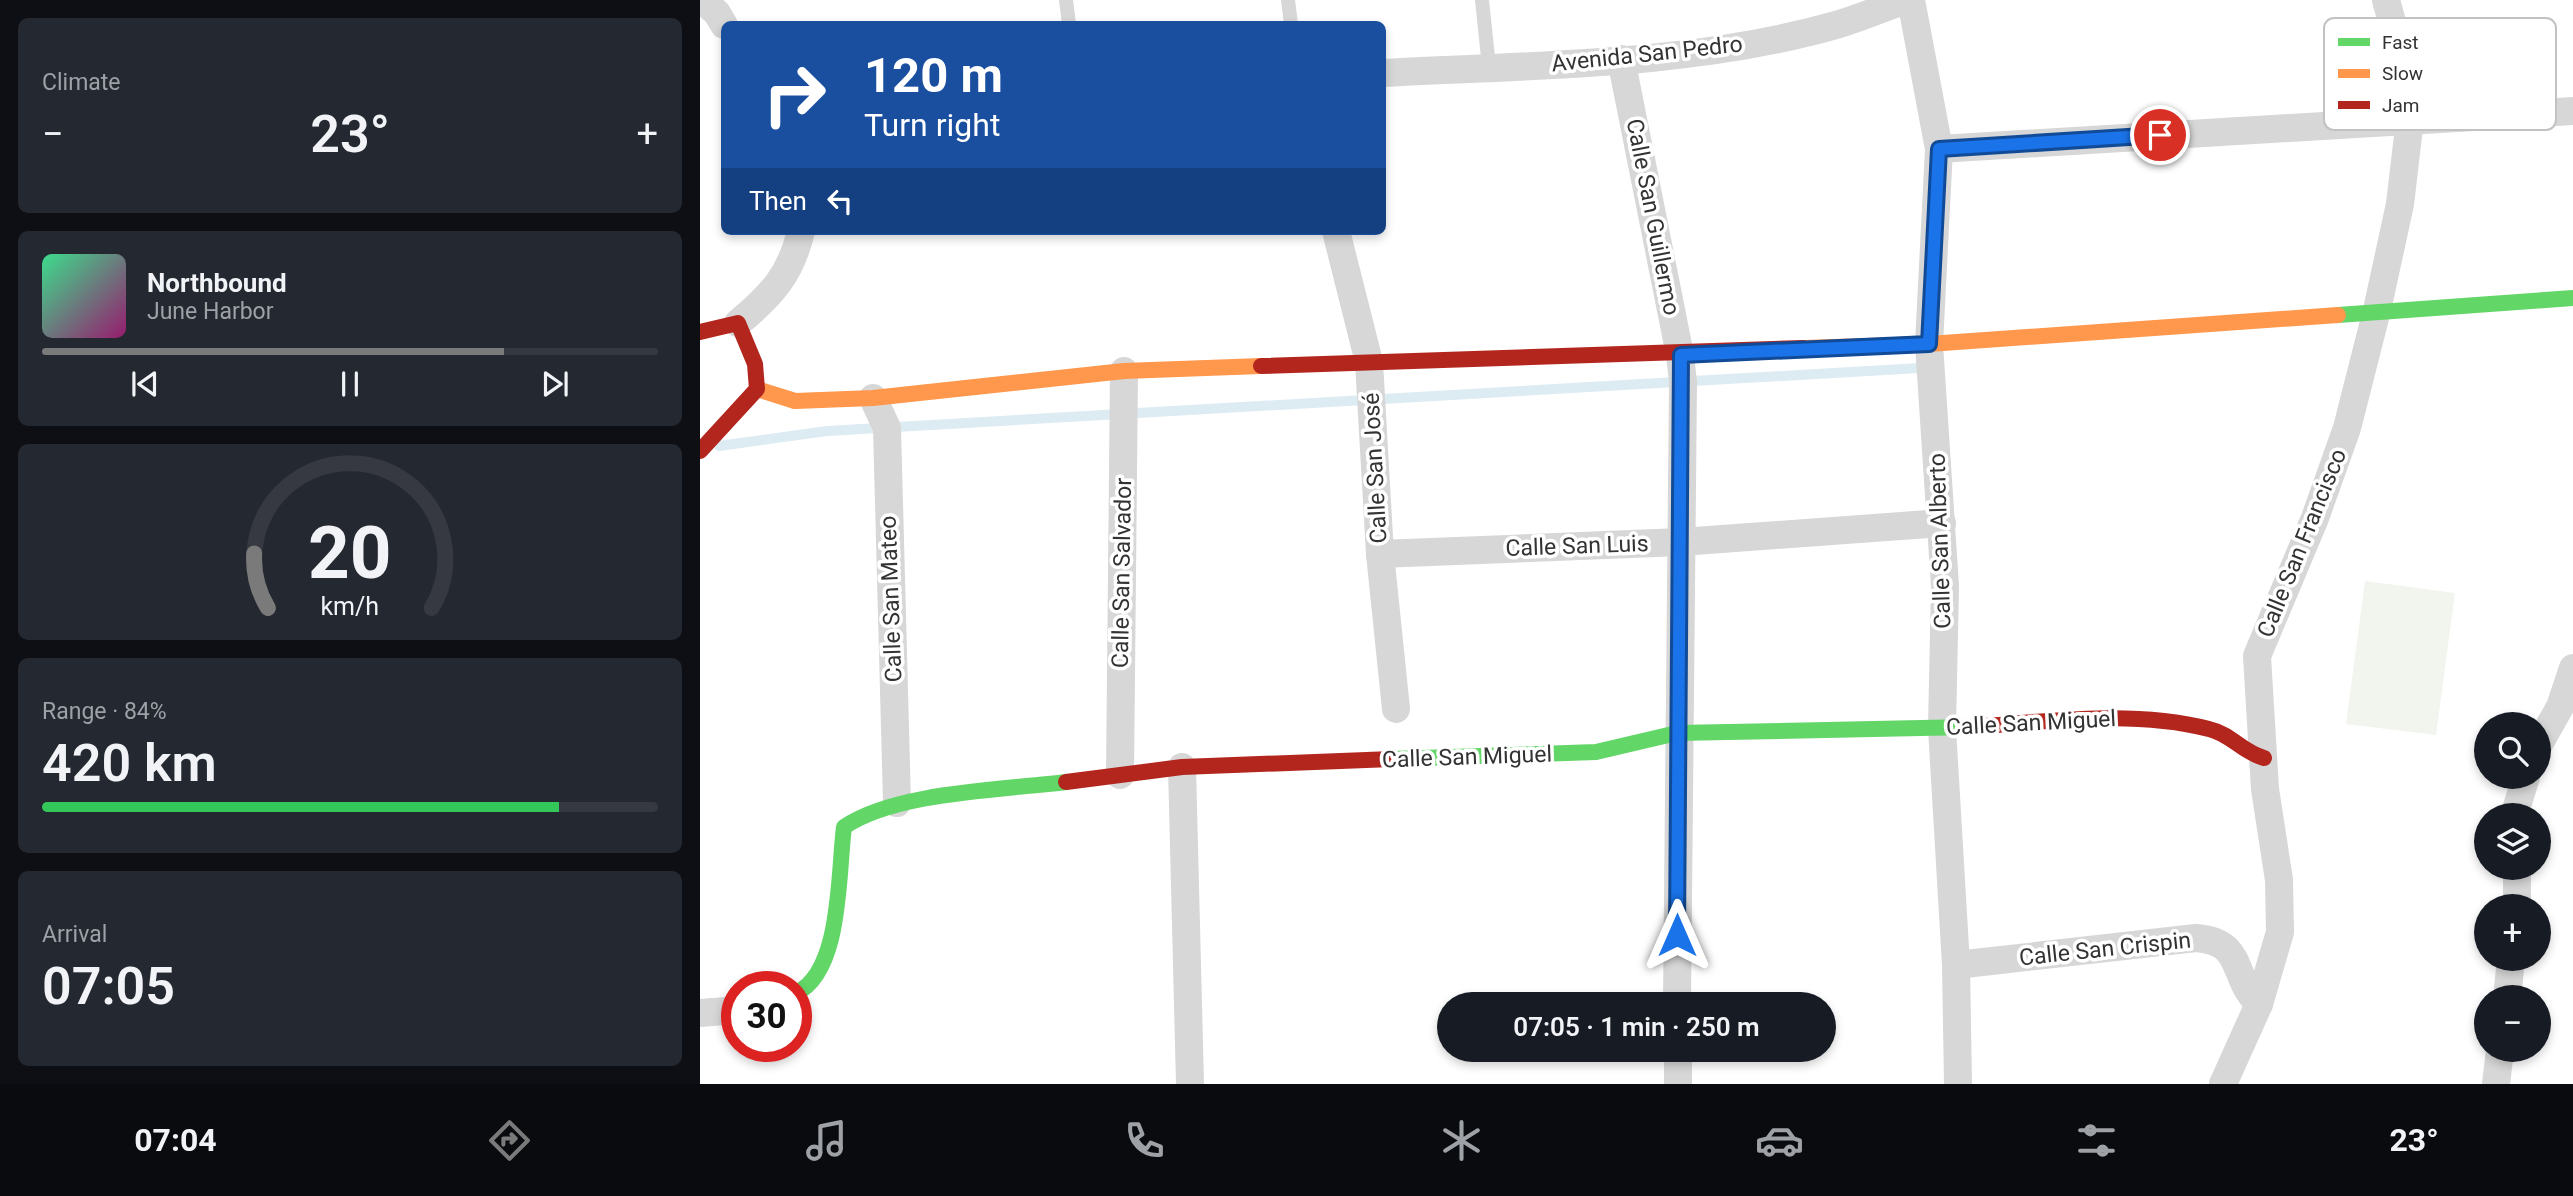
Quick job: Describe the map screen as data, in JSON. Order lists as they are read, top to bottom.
{
  "streets": {
    "street": [
      "Avenida San Pedro",
      "Calle San Guillermo",
      "Calle San José",
      "Calle San Alberto",
      "Calle San Francisco",
      "Calle San Luis",
      "Calle San Salvador",
      "Calle San Mateo",
      "Calle San Miguel",
      "Calle San Crispin"
    ]
  },
  "crossings": [
    ["Avenida San Pedro", "Calle San Guillermo"],
    ["Avenida San Pedro", "Calle San Alberto"],
    ["Calle San Guillermo", "Calle San Luis"],
    ["Calle San Guillermo", "Calle San Miguel"],
    ["Calle San José", "Calle San Luis"],
    ["Calle San Alberto", "Calle San Luis"],
    ["Calle San Alberto", "Calle San Miguel"],
    ["Calle San Alberto", "Calle San Crispin"],
    ["Calle San Francisco", "Calle San Miguel"],
    ["Calle San Francisco", "Calle San Crispin"],
    ["Calle San Salvador", "Calle San Miguel"],
    ["Calle San Mateo", "Calle San Miguel"]
  ],
  "legend": ["Fast", "Slow", "Jam"],
  "page": {
    "tile": [
      "Climate",
      ["Range · 84%", "420 km"],
      ["Arrival", "07:05"]
    ],
    "turn": ["120 m", "Turn right"],
    "heat": ["−", "23°", "+"],
    "then": "Then",
    "song": ["Northbound", "June Harbor"],
    "map_buttons": ["+", "−"],
    "limit": "30",
    "trip": "07:05 · 1 min · 250 m",
    "tabs": ["07:04", "23°"],
    "gauge": ["20", "km/h"]
  }
}
